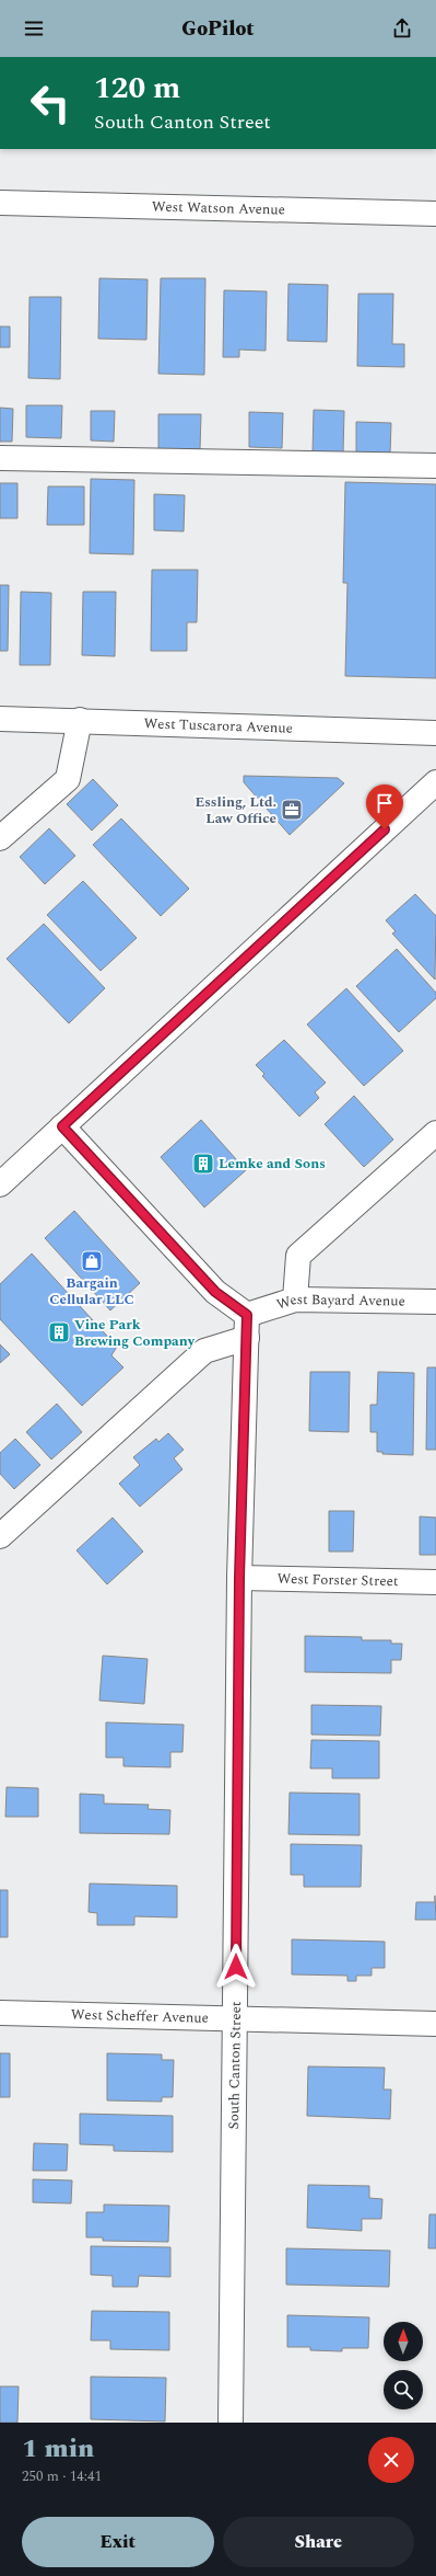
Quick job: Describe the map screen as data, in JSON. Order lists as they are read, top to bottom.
{
  "streets": {
    "street": [
      "West Watson Avenue",
      "West Tuscarora Avenue",
      "West Bayard Avenue",
      "West Forster Street",
      "West Scheffer Avenue",
      "South Canton Street"
    ]
  },
  "crossings": [
    ["West Bayard Avenue", "South Canton Street"],
    ["West Forster Street", "South Canton Street"],
    ["West Scheffer Avenue", "South Canton Street"]
  ],
  "places": {
    "office": ["Essling, Ltd. Law Office"],
    "building": ["Lemke and Sons", "Vine Park Brewing Company"],
    "shop": ["Bargain Cellular LLC"]
  },
  "north": "top",
  "page": {
    "header": "GoPilot",
    "turn": ["120 m", "South Canton Street"],
    "heading": ["1 min", "250 m · 14:41"],
    "buttons": ["Exit", "Share"]
  }
}
